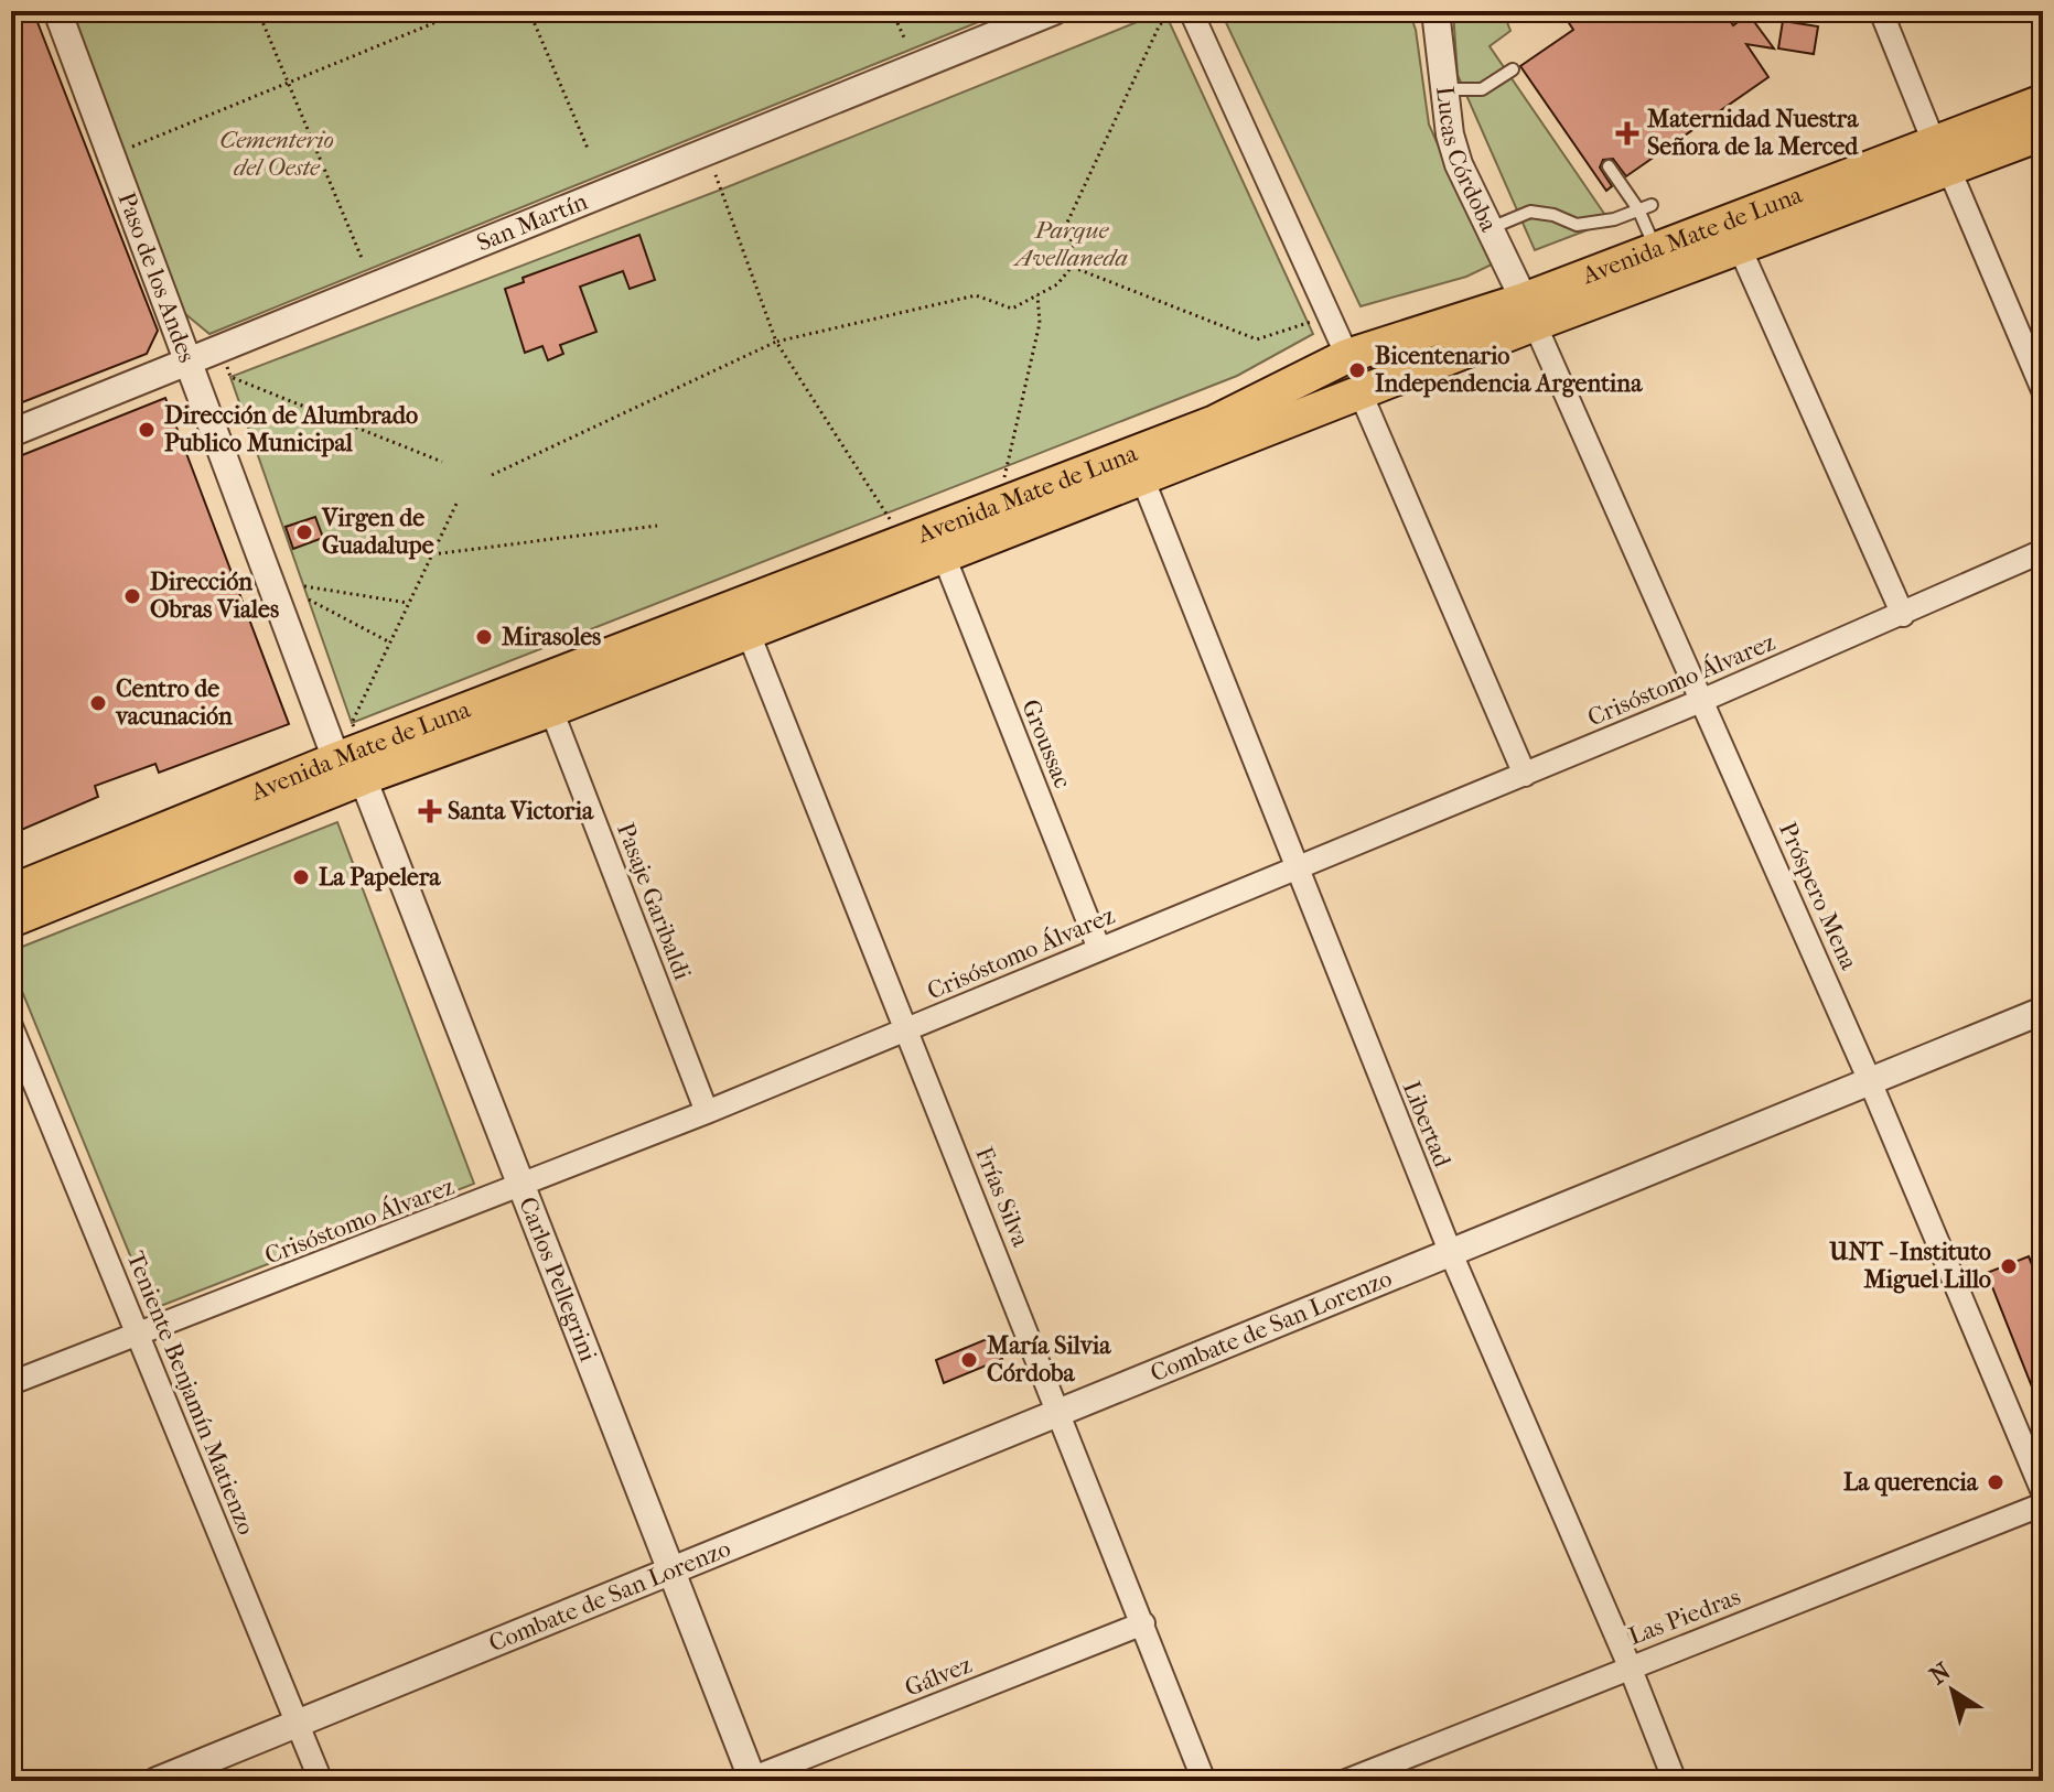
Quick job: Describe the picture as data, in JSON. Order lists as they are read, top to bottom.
{
  "streets": {
    "main road": ["Avenida Mate de Luna"],
    "street": [
      "Lucas Córdoba",
      "San Martín",
      "Paso de los Andes",
      "Crisóstomo Álvarez",
      "Groussac",
      "Próspero Mena",
      "Pasaje Garibaldi",
      "Libertad",
      "Frías Silva",
      "Carlos Pellegrini",
      "Combate de San Lorenzo",
      "Teniente Benjamín Matienzo",
      "Las Piedras",
      "Gálvez"
    ]
  },
  "crossings": [
    ["Lucas Córdoba", "Avenida Mate de Luna"],
    ["Lucas Córdoba", "Próspero Mena"],
    ["San Martín", "Paso de los Andes"],
    ["Avenida Mate de Luna", "Paso de los Andes"],
    ["Avenida Mate de Luna", "Groussac"],
    ["Avenida Mate de Luna", "Próspero Mena"],
    ["Avenida Mate de Luna", "Pasaje Garibaldi"],
    ["Avenida Mate de Luna", "Libertad"],
    ["Avenida Mate de Luna", "Frías Silva"],
    ["Avenida Mate de Luna", "Carlos Pellegrini"],
    ["Paso de los Andes", "Carlos Pellegrini"],
    ["Crisóstomo Álvarez", "Groussac"],
    ["Crisóstomo Álvarez", "Próspero Mena"],
    ["Crisóstomo Álvarez", "Pasaje Garibaldi"],
    ["Crisóstomo Álvarez", "Libertad"],
    ["Crisóstomo Álvarez", "Frías Silva"],
    ["Crisóstomo Álvarez", "Carlos Pellegrini"],
    ["Crisóstomo Álvarez", "Teniente Benjamín Matienzo"],
    ["Próspero Mena", "Combate de San Lorenzo"],
    ["Libertad", "Combate de San Lorenzo"],
    ["Libertad", "Las Piedras"],
    ["Frías Silva", "Combate de San Lorenzo"],
    ["Frías Silva", "Gálvez"],
    ["Carlos Pellegrini", "Combate de San Lorenzo"],
    ["Carlos Pellegrini", "Gálvez"],
    ["Combate de San Lorenzo", "Teniente Benjamín Matienzo"]
  ],
  "parks": ["Cementerio del Oeste", "Parque Avellaneda"],
  "places": {
    "health": ["Maternidad Nuestra Señora de la Merced", "Santa Victoria"],
    "other": [
      "Bicentenario Independencia Argentina",
      "Dirección de Alumbrado Publico Municipal",
      "Virgen de Guadalupe",
      "Dirección Obras Viales",
      "Mirasoles",
      "Centro de vacunación",
      "La Papelera",
      "UNT - Instituto Miguel Lillo",
      "María Silvia Córdoba",
      "La querencia"
    ]
  },
  "north": "top left"
}
